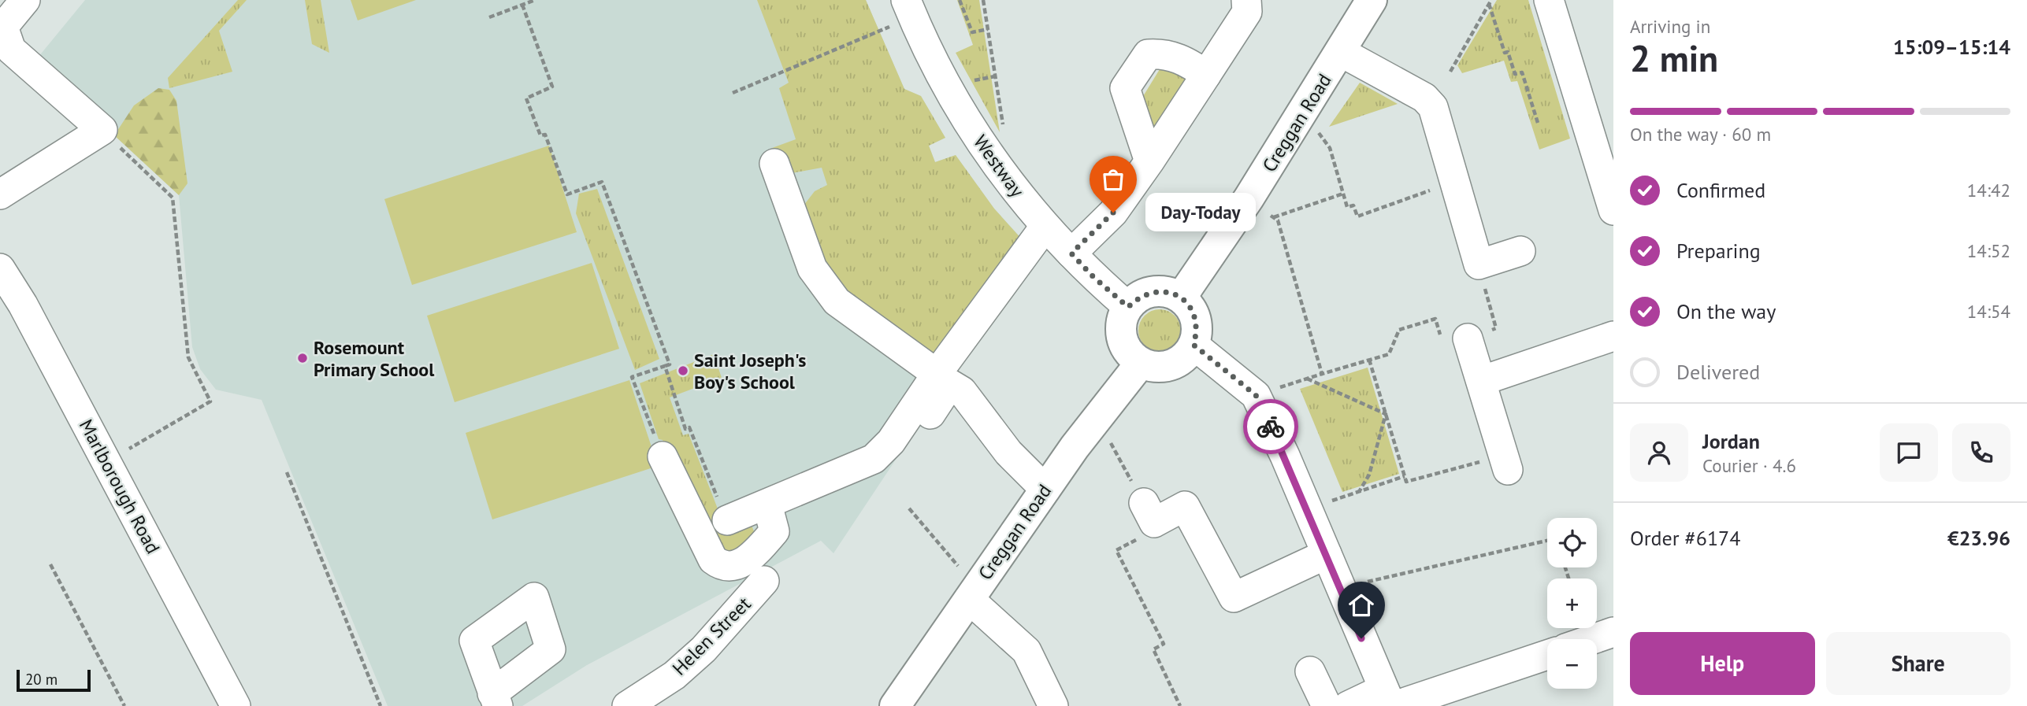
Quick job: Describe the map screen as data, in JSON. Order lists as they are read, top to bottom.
{
  "streets": {
    "main road": ["Creggan Road"],
    "street": ["Westway", "Marlborough Road", "Helen Street"]
  },
  "crossings": [
    ["Creggan Road", "Westway"]
  ],
  "places": ["Day-Today", "Rosemount Primary School", "Saint Joseph's Boy's School"],
  "scale_bar": "20 m",
  "page": {
    "heading": ["2 min", "Arriving in", "15:09–15:14"],
    "panel": [
      "Jordan",
      "Courier · 4.6",
      "Order #6174",
      "€23.96"
    ],
    "bar": "On the way · 60 m",
    "list": [
      ["Confirmed", "14:42"],
      ["Preparing", "14:52"],
      ["On the way", "14:54"],
      "Delivered"
    ],
    "bubble": "Day-Today",
    "map_buttons": ["+", "−"],
    "buttons": ["Help", "Share"],
    "scale": "20 m"
  }
}
